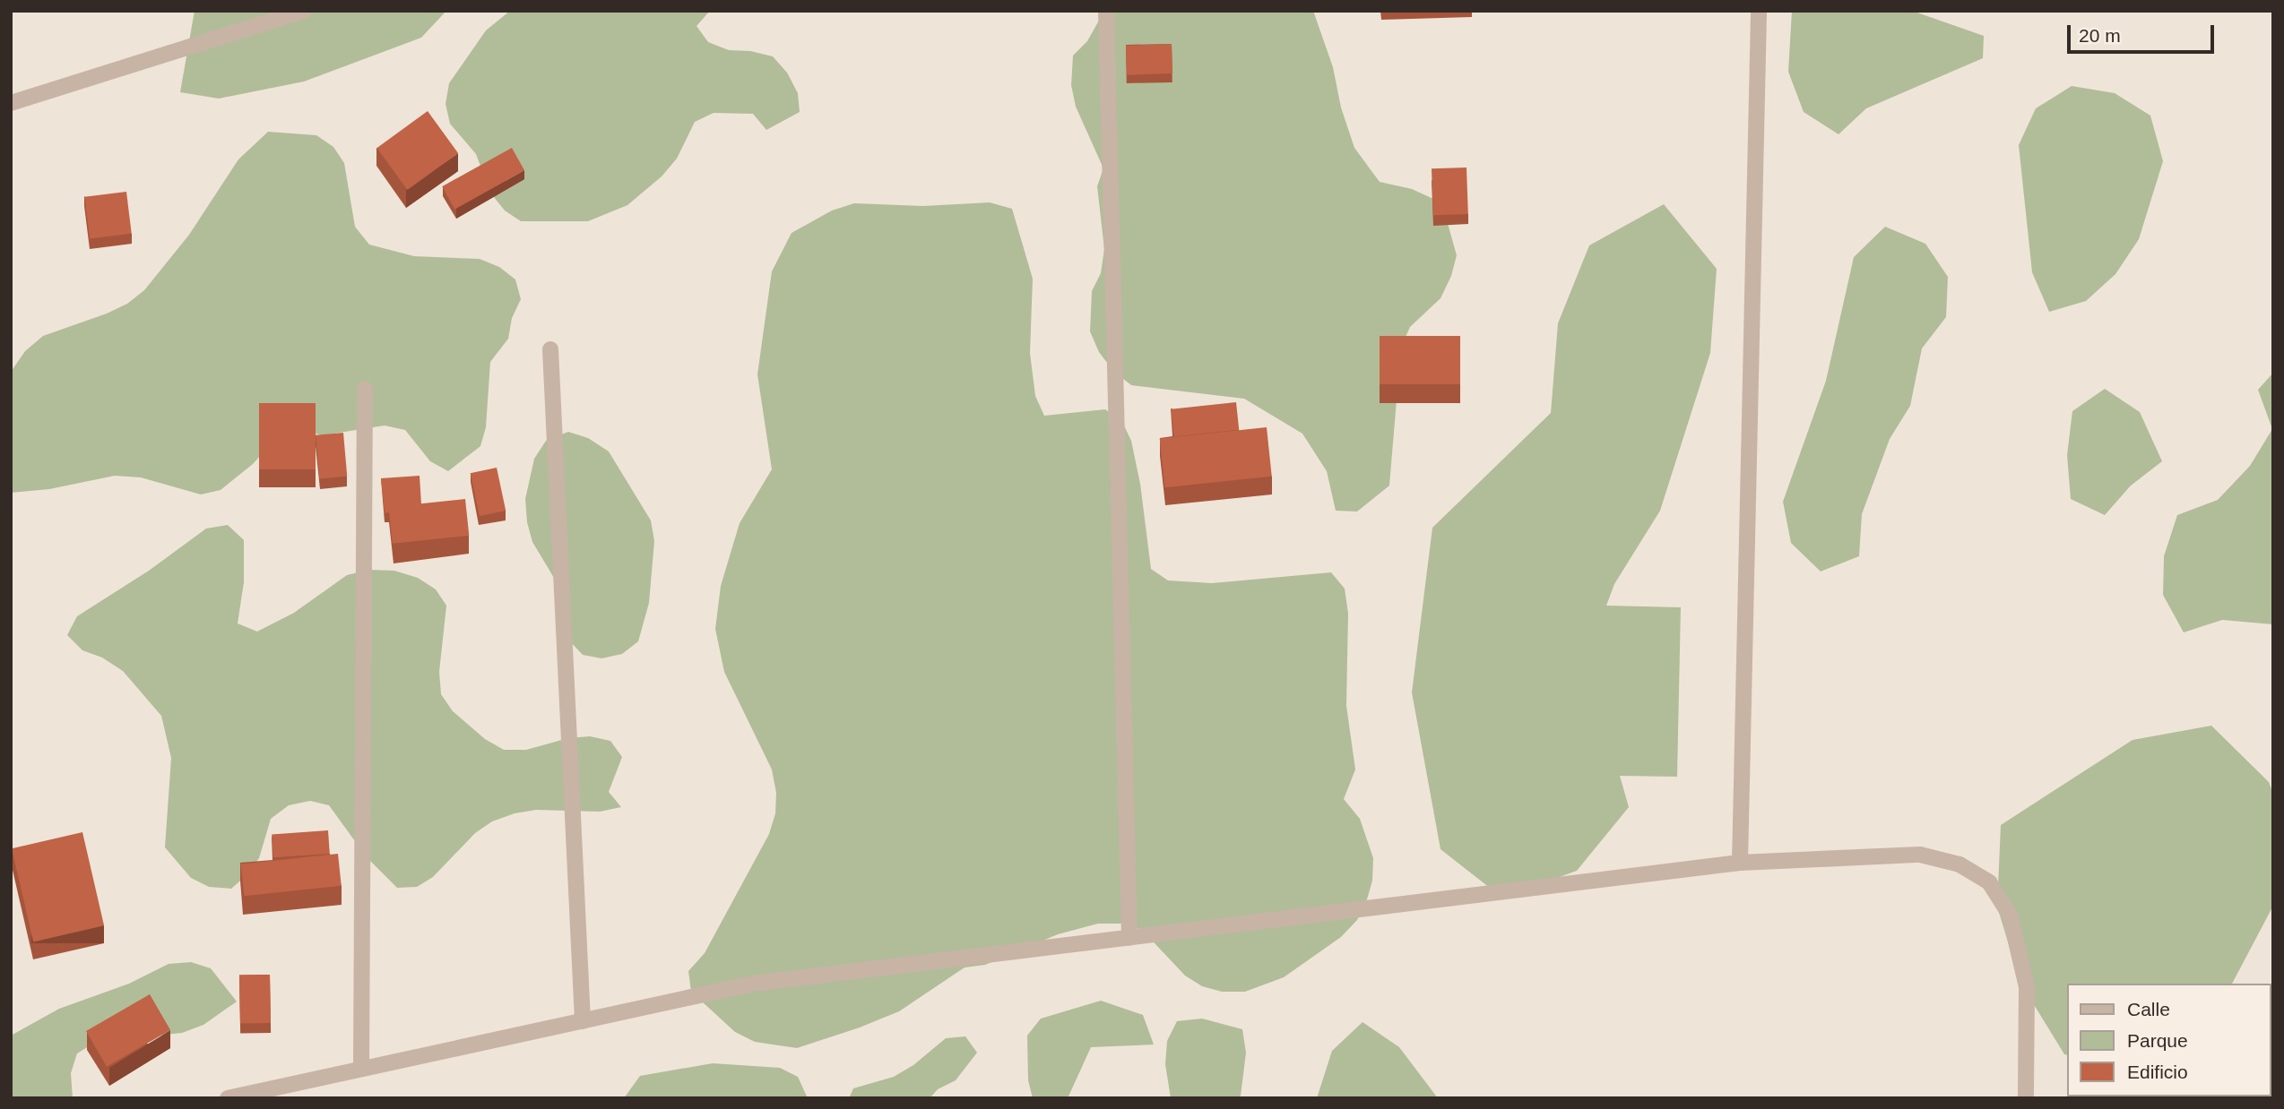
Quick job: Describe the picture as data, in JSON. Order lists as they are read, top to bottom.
{
  "legend": ["Calle", "Parque", "Edificio"],
  "scale_bar": "20 m"
}
